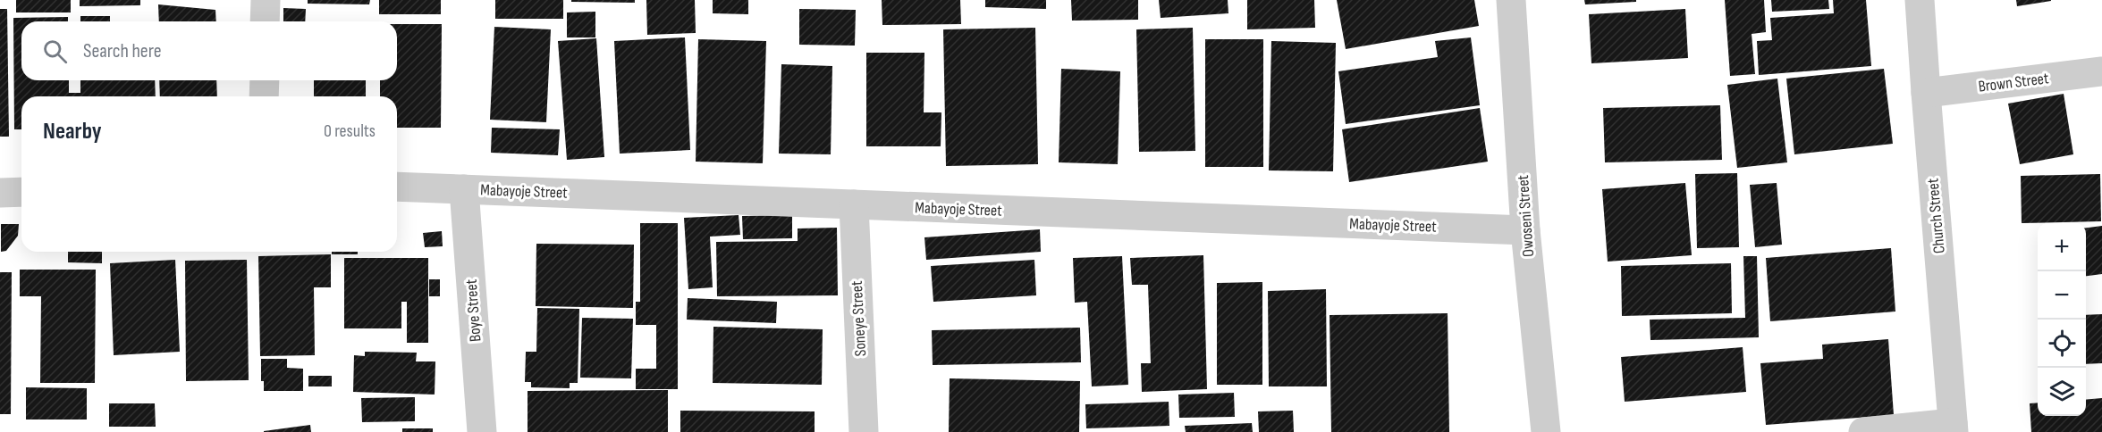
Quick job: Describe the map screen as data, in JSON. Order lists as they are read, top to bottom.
{
  "streets": {
    "street": [
      "Brown Street",
      "Mabayoje Street",
      "Owoseni Street",
      "Church Street",
      "Boye Street",
      "Soneye Street"
    ]
  },
  "crossings": [
    ["Brown Street", "Church Street"],
    ["Mabayoje Street", "Owoseni Street"],
    ["Mabayoje Street", "Boye Street"],
    ["Mabayoje Street", "Soneye Street"]
  ],
  "page": {
    "search": "Search here",
    "heading": ["Nearby", "0 results"],
    "map_buttons": ["+", "−"]
  }
}
